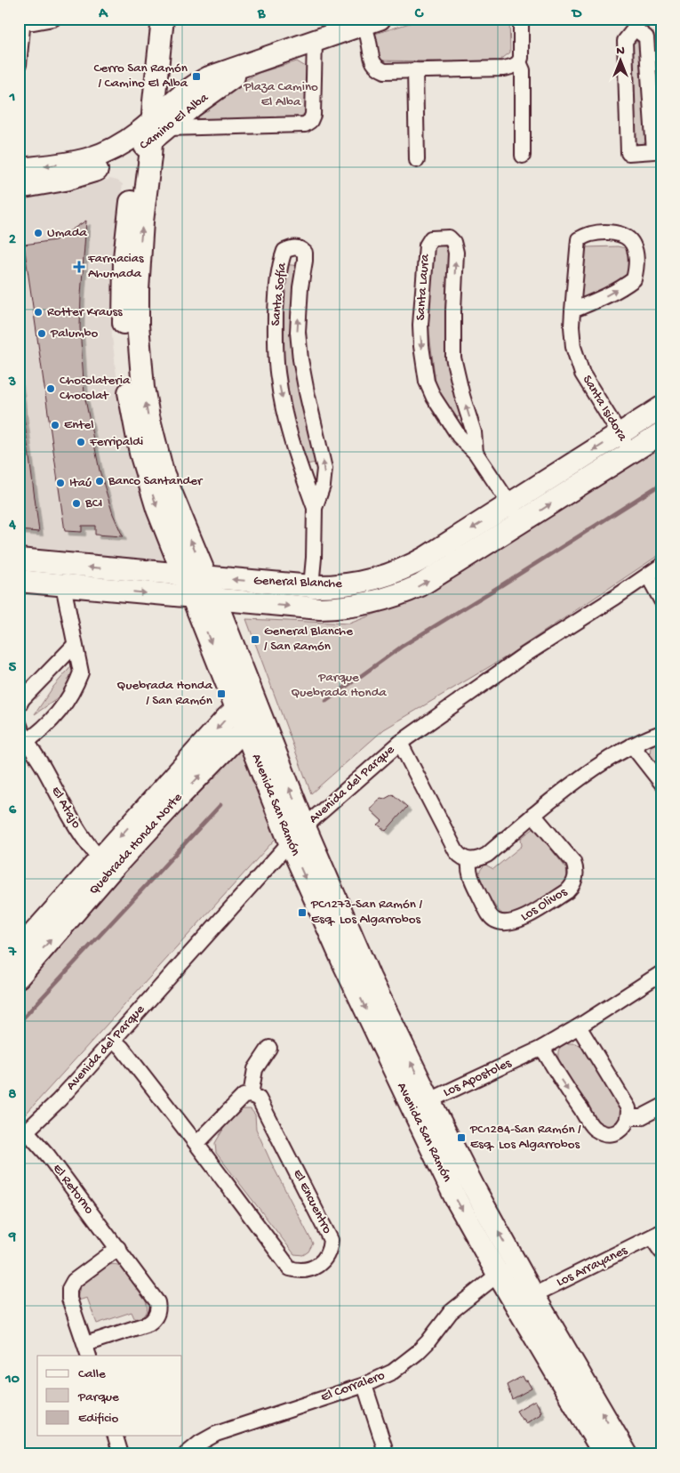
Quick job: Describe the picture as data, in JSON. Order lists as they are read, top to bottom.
{
  "streets": {
    "street": [
      "Camino El Alba",
      "Santa Laura",
      "Santa Sofía",
      "Santa Isidora",
      "General Blanche",
      "Avenida del Parque",
      "Avenida San Ramón",
      "El Atajo",
      "Quebrada Honda Norte",
      "Los Olivos",
      "Los Apostoles",
      "El Retorno",
      "El Encuentro",
      "Los Arrayanes",
      "El Corralero"
    ]
  },
  "crossings": [
    ["Camino El Alba", "Avenida San Ramón"],
    ["Santa Laura", "General Blanche"],
    ["Santa Sofía", "General Blanche"],
    ["Santa Isidora", "General Blanche"],
    ["General Blanche", "Avenida San Ramón"],
    ["Avenida del Parque", "Avenida San Ramón"],
    ["Avenida del Parque", "El Retorno"],
    ["Avenida del Parque", "El Encuentro"],
    ["Avenida San Ramón", "Quebrada Honda Norte"],
    ["Avenida San Ramón", "Los Apostoles"],
    ["Avenida San Ramón", "Los Arrayanes"],
    ["Avenida San Ramón", "El Corralero"],
    ["El Atajo", "Quebrada Honda Norte"]
  ],
  "parks": ["Plaza Camino El Alba", "Parque Quebrada Honda"],
  "places": {
    "transit": [
      "Cerro San Ramón / Camino El Alba",
      "General Blanche / San Ramón",
      "Quebrada Honda / San Ramón",
      "PC1273-San Ramón / Esq. Los Algarrobos",
      "PC1284-San Ramón / Esq. Los Algarrobos"
    ],
    "other": [
      "Umada",
      "Rotter Krauss",
      "Palumbo",
      "Chocolateria Chocolat",
      "Entel",
      "Ferripaldi",
      "Banco Santander",
      "Itaú",
      "BCI"
    ],
    "health": ["Farmacias Ahumada"]
  },
  "legend": ["Calle", "Parque", "Edificio"],
  "north": "top",
  "grid": {
    "columns": [
      "A",
      "B",
      "C",
      "D"
    ],
    "rows": [
      "1",
      "2",
      "3",
      "4",
      "5",
      "6",
      "7",
      "8",
      "9",
      "10"
    ]
  }
}
